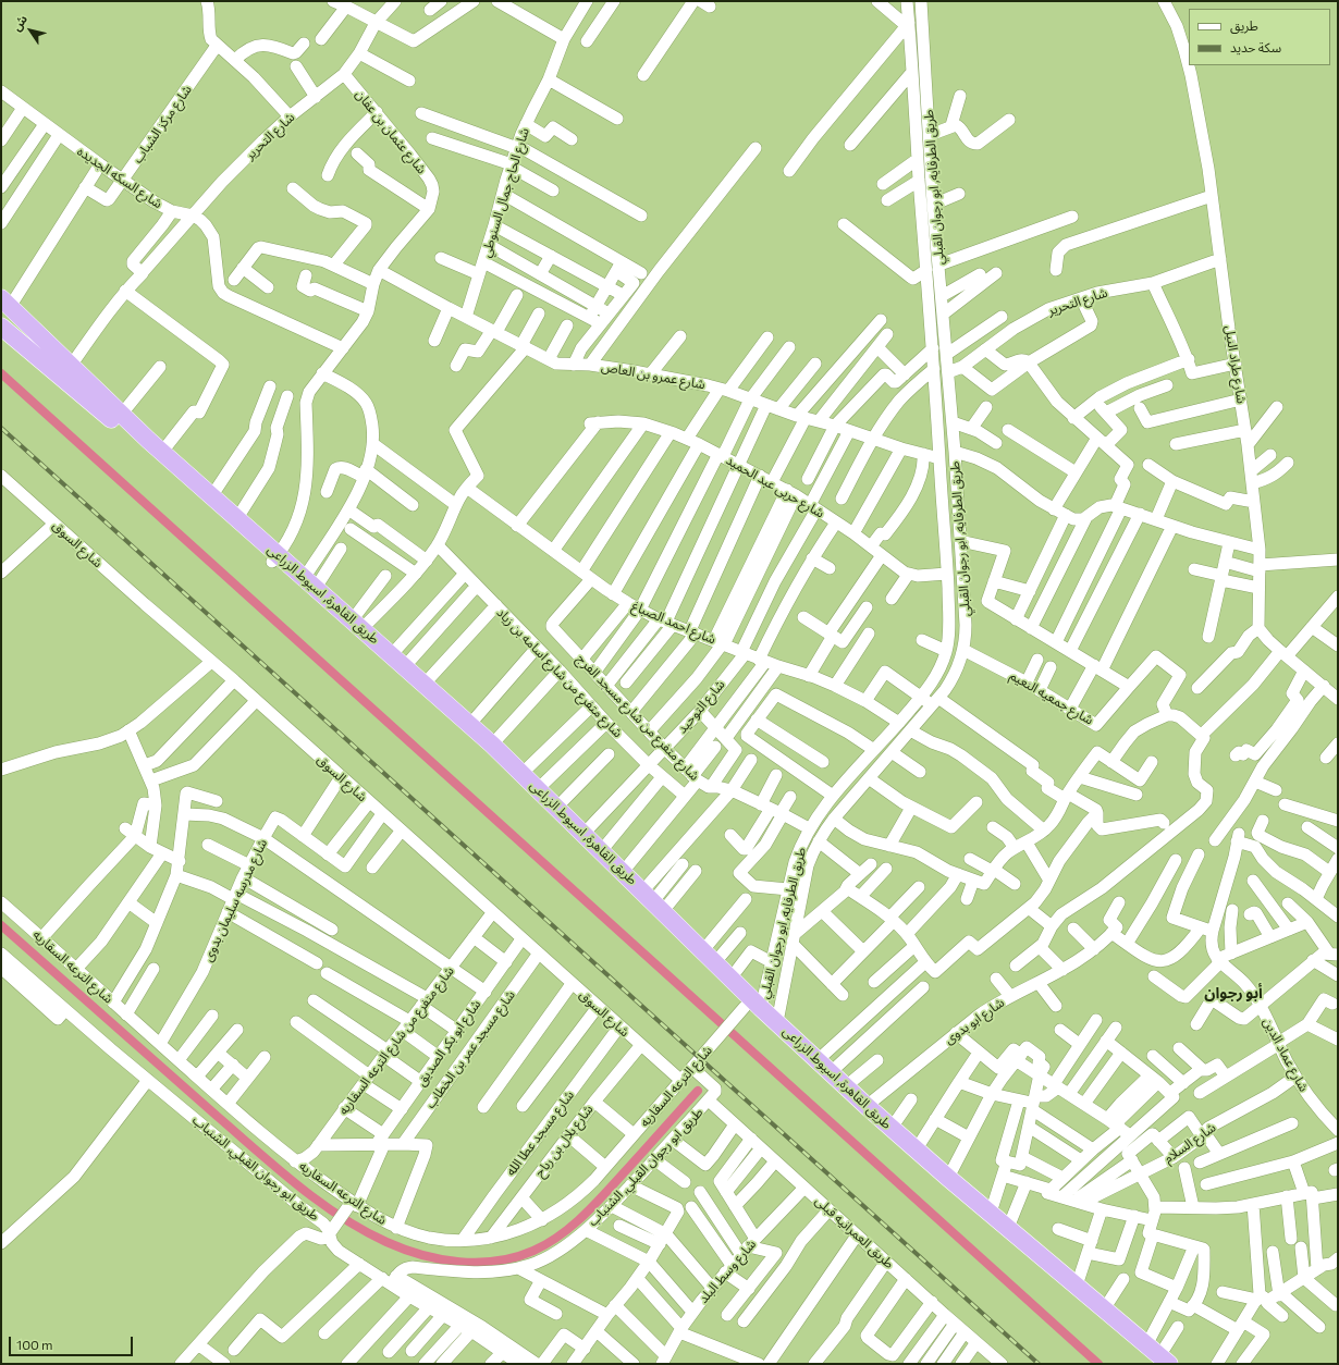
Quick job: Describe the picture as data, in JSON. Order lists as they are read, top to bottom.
{
  "streets": {
    "highway": ["طريق القاهرة, اسيوط الزراعى"],
    "street": [
      "شارع مركز الشباب",
      "شارع عثمان بن عفان",
      "شارع التحرير",
      "شارع السكه الجديده",
      "طريق الطرفايه, ابو رجوان القبلي",
      "شارع الحاج جمال السنوطي",
      "شارع طراد النيل",
      "شارع عمرو بن العاص",
      "شارع حربى عبد الحميد",
      "شارع السوق",
      "شارع احمد الصباغ",
      "شارع متفرع من شارع اسامه بن زياد",
      "شارع جمعيه النعيم",
      "شارع التوحيد",
      "شارع متفرع من شارع مسجد الفرج",
      "شارع مدرسه سليمان بدوى",
      "شارع الترعه السقاريه",
      "شارع ابو بدوى",
      "شارع متفرع من شارع الترعه السقاريه",
      "شارع ابو بكر الصديق",
      "شارع مسجد عمر بن الخطاب",
      "شارع عماد الدين",
      "شارع مسجد عطا الله",
      "شارع بلال بن رباح",
      "شارع السلام",
      "طريق ابو رجوان القبلي, الشنباب",
      "طريق العمرانيه قبلى",
      "شارع وسط البلد"
    ]
  },
  "crossings": [
    ["شارع مركز الشباب", "شارع السكه الجديده"],
    ["شارع عثمان بن عفان", "شارع التحرير"],
    ["شارع التحرير", "شارع السكه الجديده"],
    ["شارع التحرير", "طريق الطرفايه, ابو رجوان القبلي"],
    ["شارع التحرير", "شارع طراد النيل"],
    ["شارع التحرير", "طريق القاهرة, اسيوط الزراعى"],
    ["طريق الطرفايه, ابو رجوان القبلي", "شارع عمرو بن العاص"],
    ["طريق الطرفايه, ابو رجوان القبلي", "طريق القاهرة, اسيوط الزراعى"],
    ["طريق الطرفايه, ابو رجوان القبلي", "شارع احمد الصباغ"],
    ["طريق الطرفايه, ابو رجوان القبلي", "شارع جمعيه النعيم"],
    ["طريق الطرفايه, ابو رجوان القبلي", "شارع متفرع من شارع مسجد الفرج"],
    ["طريق الطرفايه, ابو رجوان القبلي", "شارع الترعه السقاريه"],
    ["شارع الحاج جمال السنوطي", "شارع عمرو بن العاص"],
    ["شارع عمرو بن العاص", "شارع التوحيد"],
    ["شارع حربى عبد الحميد", "شارع احمد الصباغ"],
    ["شارع حربى عبد الحميد", "شارع التوحيد"],
    ["شارع السوق", "شارع مدرسه سليمان بدوى"],
    ["شارع السوق", "شارع الترعه السقاريه"],
    ["شارع السوق", "شارع متفرع من شارع الترعه السقاريه"],
    ["شارع السوق", "شارع ابو بكر الصديق"],
    ["شارع السوق", "شارع مسجد عمر بن الخطاب"],
    ["شارع السوق", "شارع مسجد عطا الله"],
    ["شارع السوق", "شارع بلال بن رباح"],
    ["طريق القاهرة, اسيوط الزراعى", "شارع التوحيد"],
    ["طريق القاهرة, اسيوط الزراعى", "شارع الترعه السقاريه"],
    ["طريق القاهرة, اسيوط الزراعى", "شارع ابو بدوى"],
    ["شارع احمد الصباغ", "شارع التوحيد"],
    ["شارع احمد الصباغ", "شارع متفرع من شارع مسجد الفرج"],
    ["شارع متفرع من شارع اسامه بن زياد", "شارع التوحيد"],
    ["شارع التوحيد", "شارع متفرع من شارع مسجد الفرج"],
    ["شارع مدرسه سليمان بدوى", "شارع الترعه السقاريه"],
    ["شارع الترعه السقاريه", "شارع متفرع من شارع الترعه السقاريه"],
    ["شارع الترعه السقاريه", "شارع ابو بكر الصديق"],
    ["شارع الترعه السقاريه", "شارع مسجد عطا الله"],
    ["شارع الترعه السقاريه", "شارع بلال بن رباح"],
    ["شارع الترعه السقاريه", "طريق ابو رجوان القبلي, الشنباب"],
    ["شارع ابو بكر الصديق", "طريق ابو رجوان القبلي, الشنباب"],
    ["شارع عماد الدين", "شارع السلام"],
    ["طريق ابو رجوان القبلي, الشنباب", "طريق العمرانيه قبلى"],
    ["طريق العمرانيه قبلى", "شارع وسط البلد"]
  ],
  "districts": ["أبو رجوان"],
  "legend": ["طريق", "سكة حديد"],
  "scale_bar": "100 m",
  "north": "top left"
}
